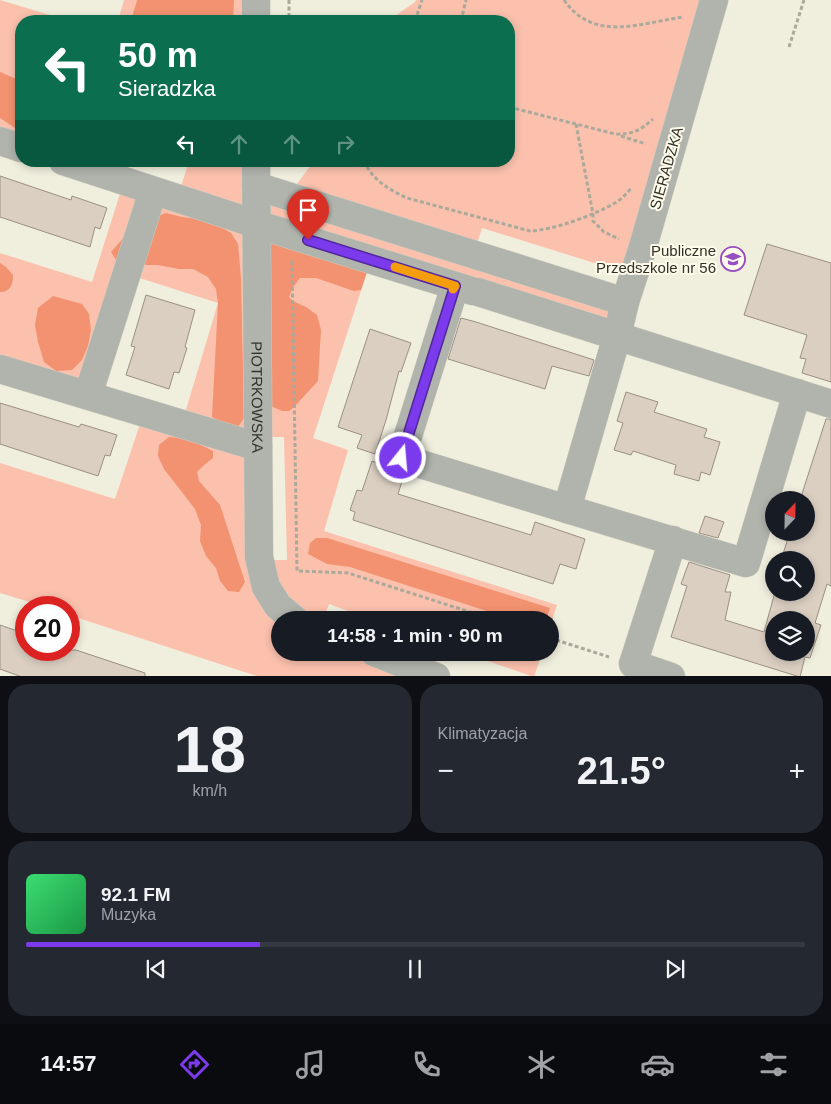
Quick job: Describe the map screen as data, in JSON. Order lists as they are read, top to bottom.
{
  "streets": {
    "street": ["SIERADZKA", "PIOTRKOWSKA"]
  },
  "places": {
    "school or university": ["Publiczne Przedszkole nr 56"]
  },
  "north": "top",
  "page": {
    "turn": ["50 m", "Sieradzka"],
    "limit": "20",
    "trip": "14:58 · 1 min · 90 m",
    "tile": [
      ["18", "km/h"],
      "Klimatyzacja"
    ],
    "heat": ["−", "21.5°", "+"],
    "song": ["92.1 FM", "Muzyka"],
    "tabs": "14:57"
  }
}
